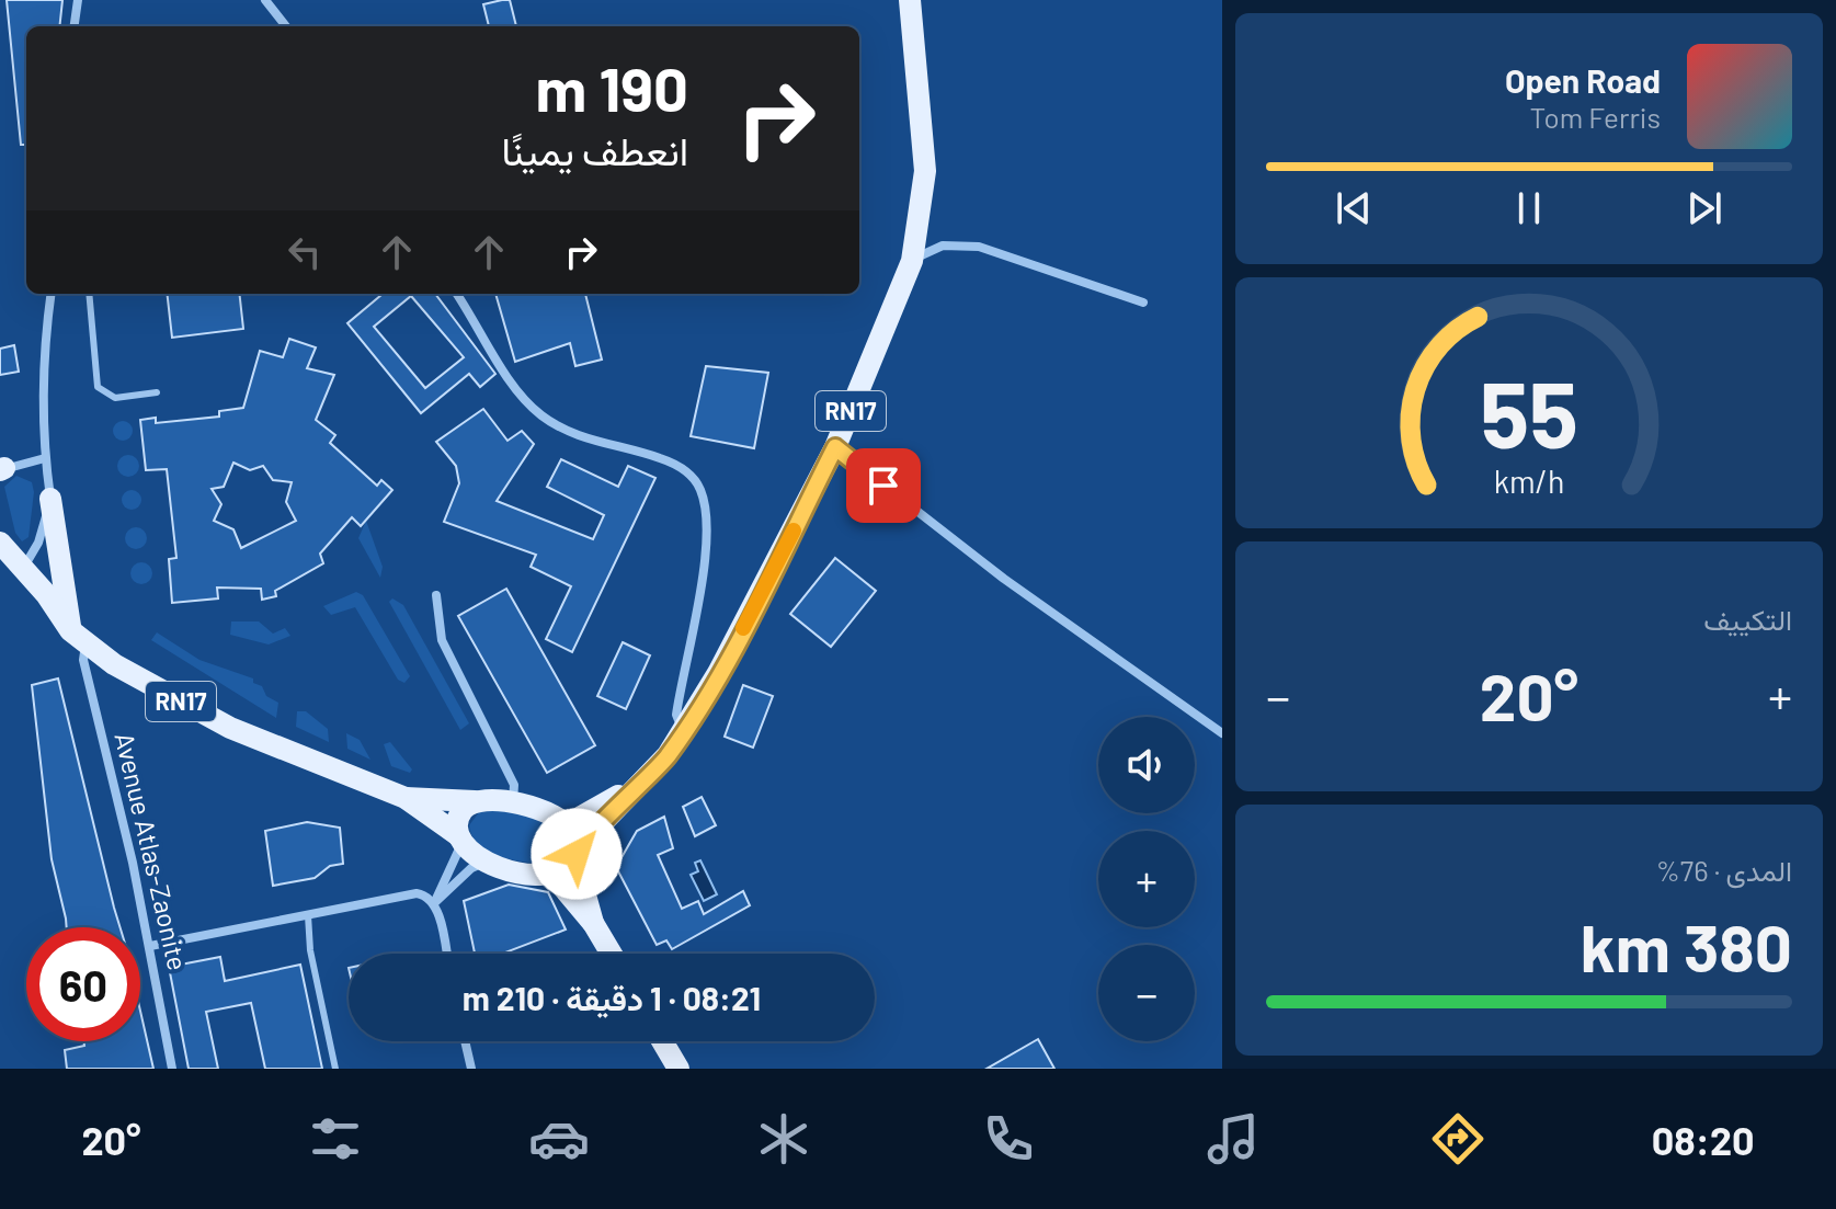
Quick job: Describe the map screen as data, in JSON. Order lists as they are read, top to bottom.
{
  "streets": {
    "main road": ["RN17"],
    "street": ["Avenue Atlas-Zaonite"]
  },
  "crossings": [
    ["RN17", "Avenue Atlas-Zaonite"]
  ],
  "page": {
    "turn": ["190 m", "انعطف يمينًا"],
    "song": ["Open Road", "Tom Ferris"],
    "tile": [
      "التكييف",
      ["المدى · 76%", "380 km"]
    ],
    "heat": ["−", "20°", "+"],
    "map_buttons": ["+", "−"],
    "limit": "60",
    "trip": "08:21 · 1 دقيقة · 210 m",
    "tabs": ["08:20", "20°"],
    "gauge": ["55", "km/h"]
  }
}
